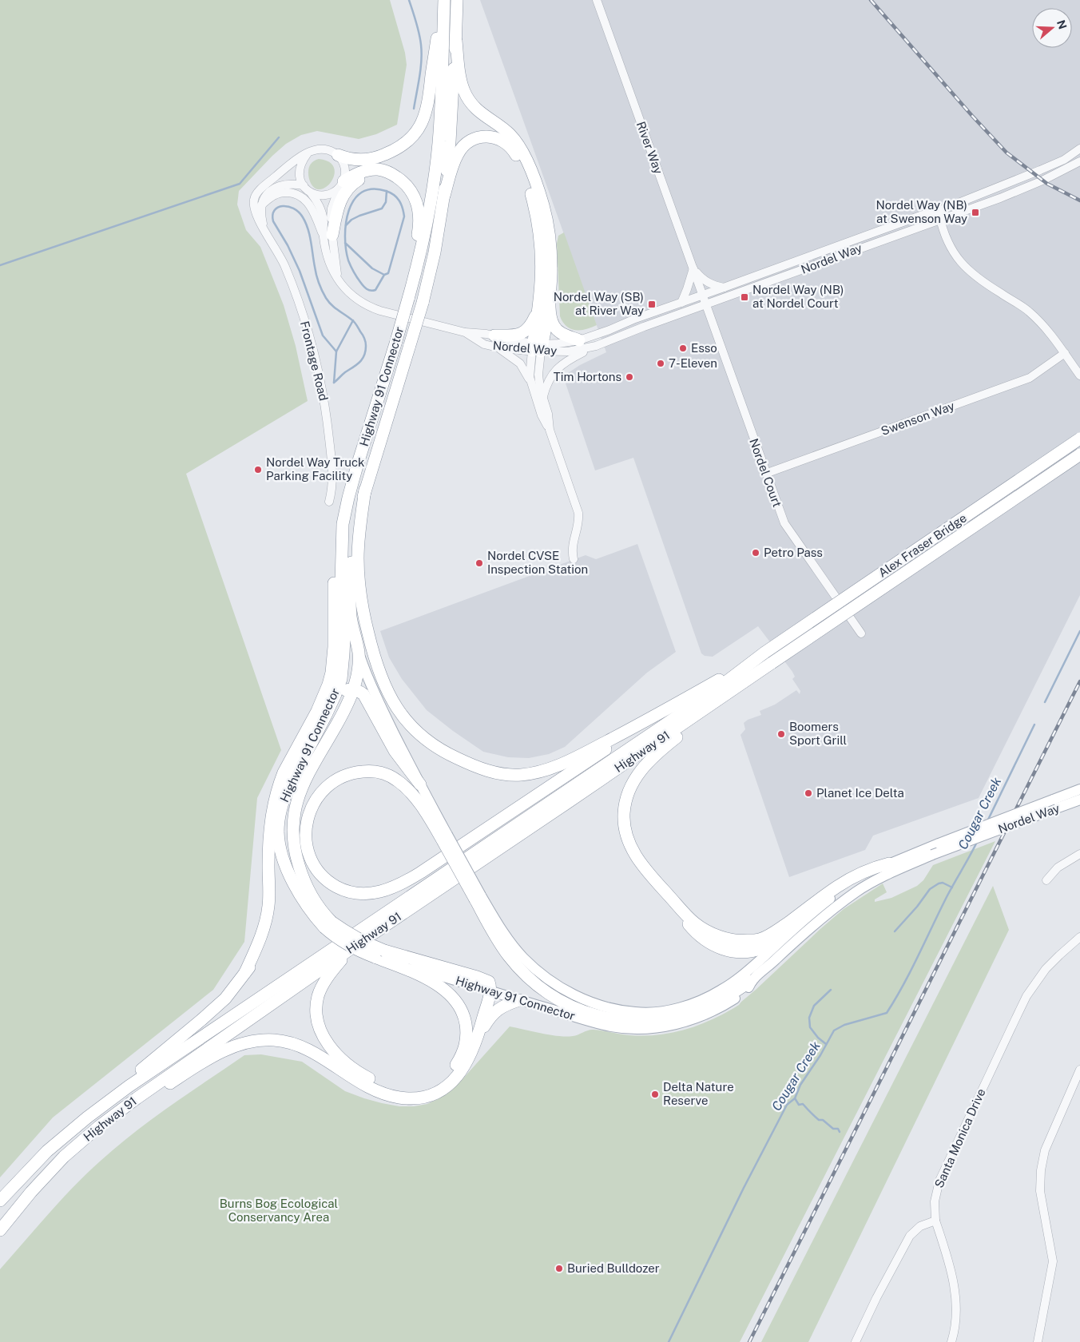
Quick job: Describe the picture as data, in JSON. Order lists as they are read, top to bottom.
{
  "streets": {
    "highway": ["Highway 91 Connector", "Alex Fraser Bridge", "Highway 91"],
    "main road": ["Nordel Way"],
    "street": [
      "River Way",
      "Frontage Road",
      "Swenson Way",
      "Nordel Court",
      "Santa Monica Drive"
    ]
  },
  "crossings": [
    ["River Way", "Nordel Way"],
    ["River Way", "Nordel Court"],
    ["Nordel Way", "Frontage Road"],
    ["Nordel Way", "Highway 91 Connector"],
    ["Nordel Way", "Nordel Court"],
    ["Swenson Way", "Nordel Court"],
    ["Alex Fraser Bridge", "Highway 91"]
  ],
  "water": ["Cougar Creek"],
  "parks": ["Burns Bog Ecological Conservancy Area"],
  "places": {
    "transit": ["Nordel Way (NB) at Swenson Way", "Nordel Way (NB) at Nordel Court", "Nordel Way (SB) at River Way"],
    "other": [
      "Esso",
      "7-Eleven",
      "Tim Hortons",
      "Nordel Way Truck Parking Facility",
      "Petro Pass",
      "Nordel CVSE Inspection Station",
      "Boomers Sport Grill",
      "Planet Ice Delta",
      "Delta Nature Reserve",
      "Buried Bulldozer"
    ]
  },
  "north": "right"
}
